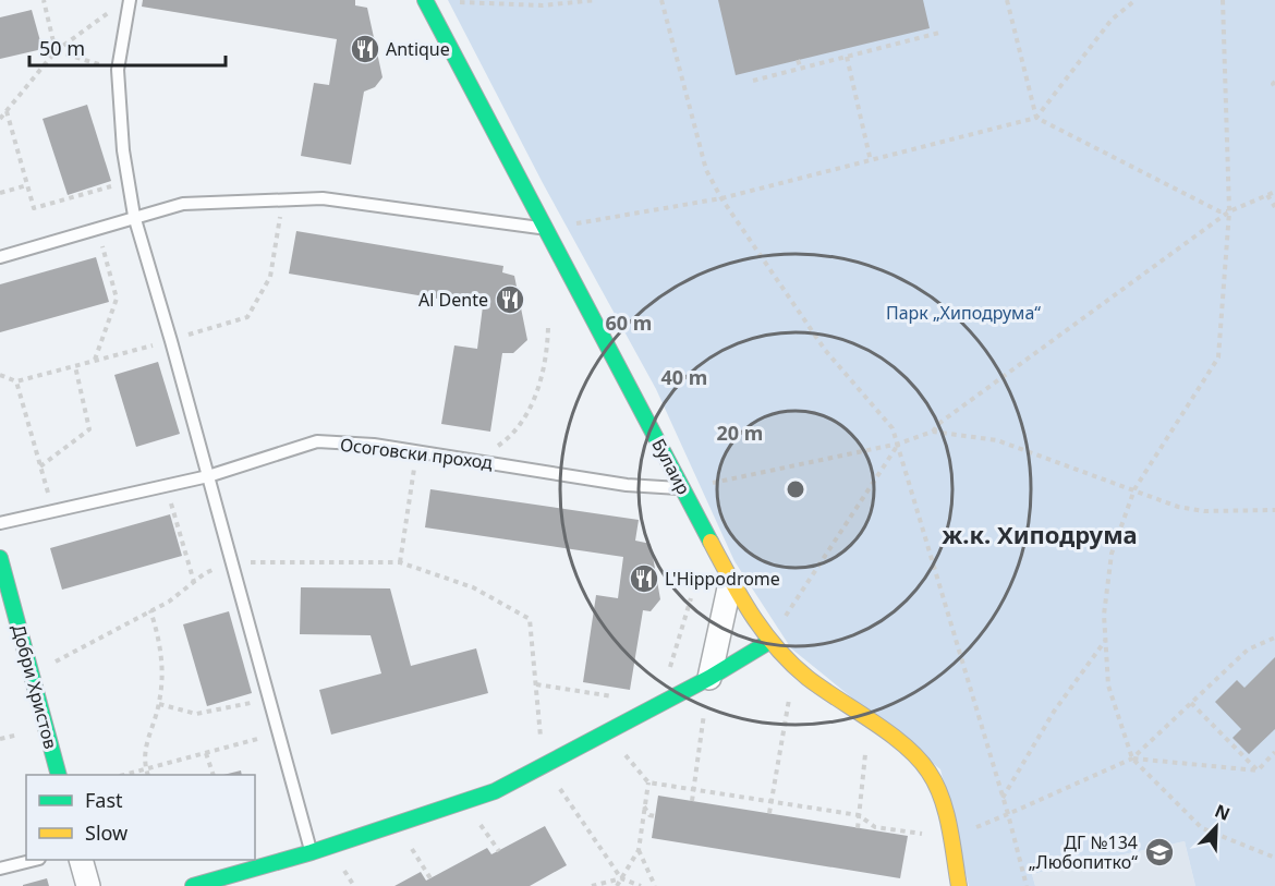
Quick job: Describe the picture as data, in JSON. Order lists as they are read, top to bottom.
{
  "streets": {
    "street": ["Булаир", "Добри Христов"],
    "lane": ["Осоговски проход"]
  },
  "crossings": [
    ["Осоговски проход", "Булаир"]
  ],
  "districts": ["ж.к. Хиподрума"],
  "parks": ["Парк „Хиподрума“"],
  "places": {
    "restaurant": ["Antique", "Al Dente", "L'Hippodrome"],
    "school or university": ["ДГ №134 „Любопитко“"]
  },
  "legend": ["Fast", "Slow"],
  "scale_bar": "50 m",
  "north": "top right",
  "rings": ["60 m", "40 m", "20 m"]
}
